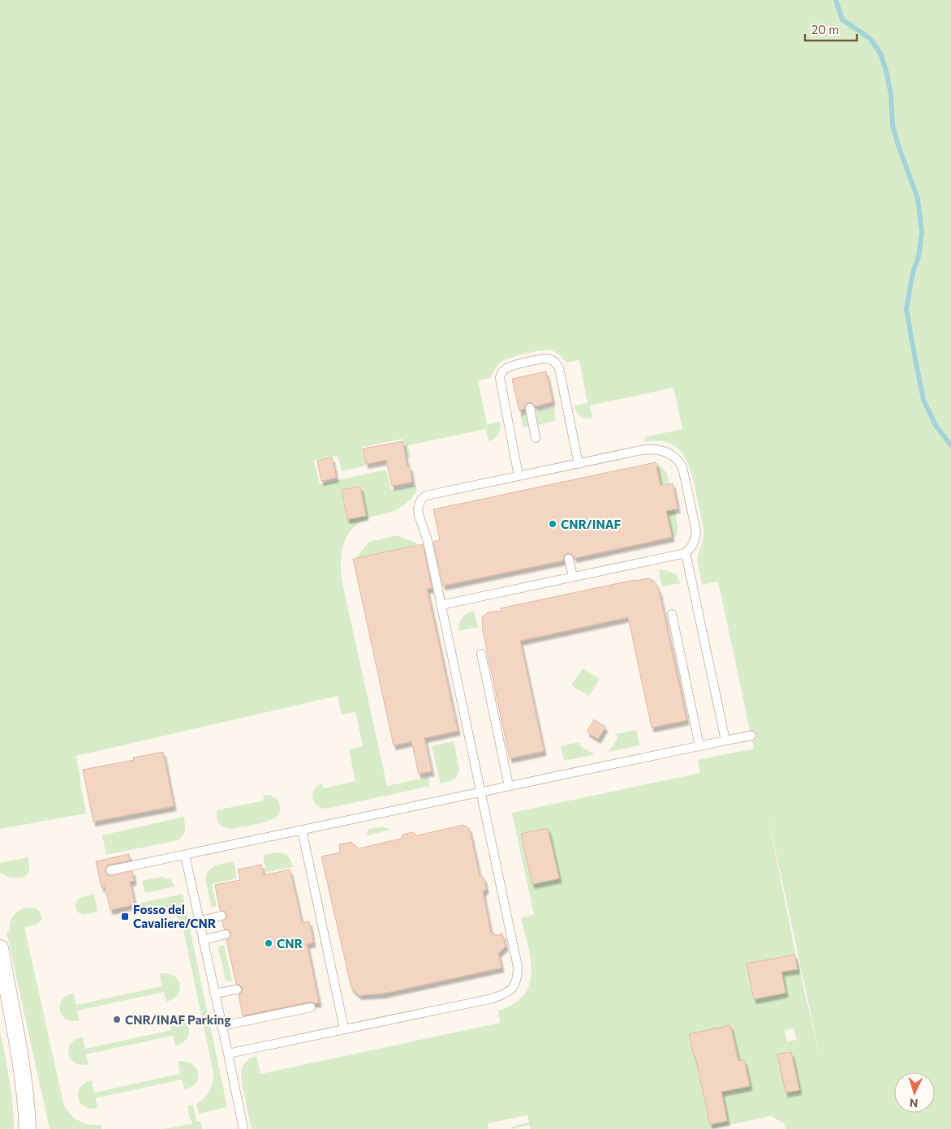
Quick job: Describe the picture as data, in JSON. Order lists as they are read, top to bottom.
{
  "places": {
    "other": ["CNR/INAF", "CNR", "CNR/INAF Parking"],
    "transit": ["Fosso del Cavaliere/CNR"]
  },
  "scale_bar": "20 m",
  "north": "bottom"
}
